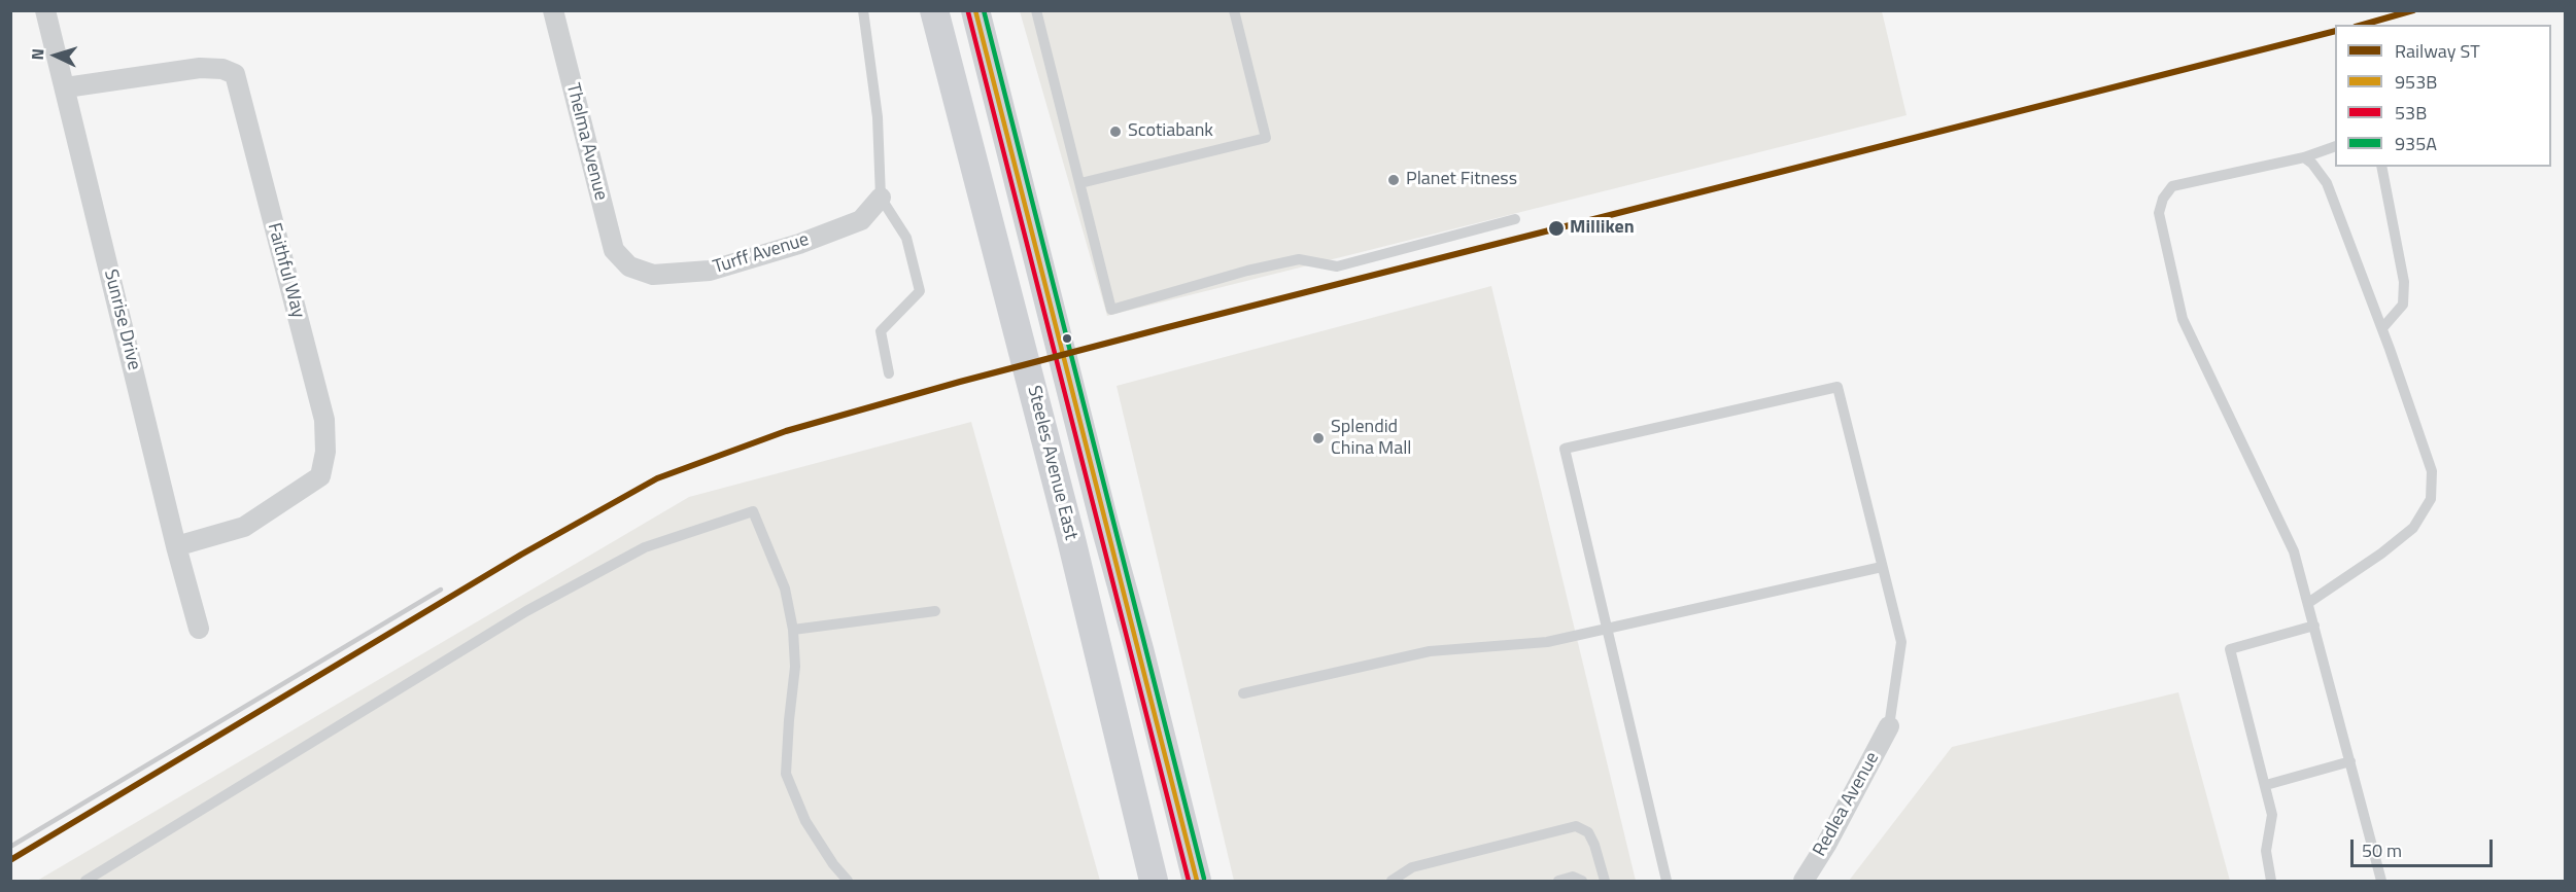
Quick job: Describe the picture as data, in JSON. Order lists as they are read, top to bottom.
{
  "streets": {
    "main road": ["Steeles Avenue East"],
    "street": [
      "Thelma Avenue",
      "Turff Avenue",
      "Faithful Way",
      "Sunrise Drive",
      "Redlea Avenue"
    ]
  },
  "crossings": [
    ["Thelma Avenue", "Turff Avenue"],
    ["Faithful Way", "Sunrise Drive"]
  ],
  "places": [
    "Scotiabank",
    "Planet Fitness",
    "Milliken",
    "Splendid China Mall"
  ],
  "lines": [
    "rail line ST",
    "transit line 953B",
    "transit line 935A",
    "transit line 53B"
  ],
  "legend": [
    "Railway ST",
    "953B",
    "53B",
    "935A"
  ],
  "scale_bar": "50 m",
  "north": "left"
}
